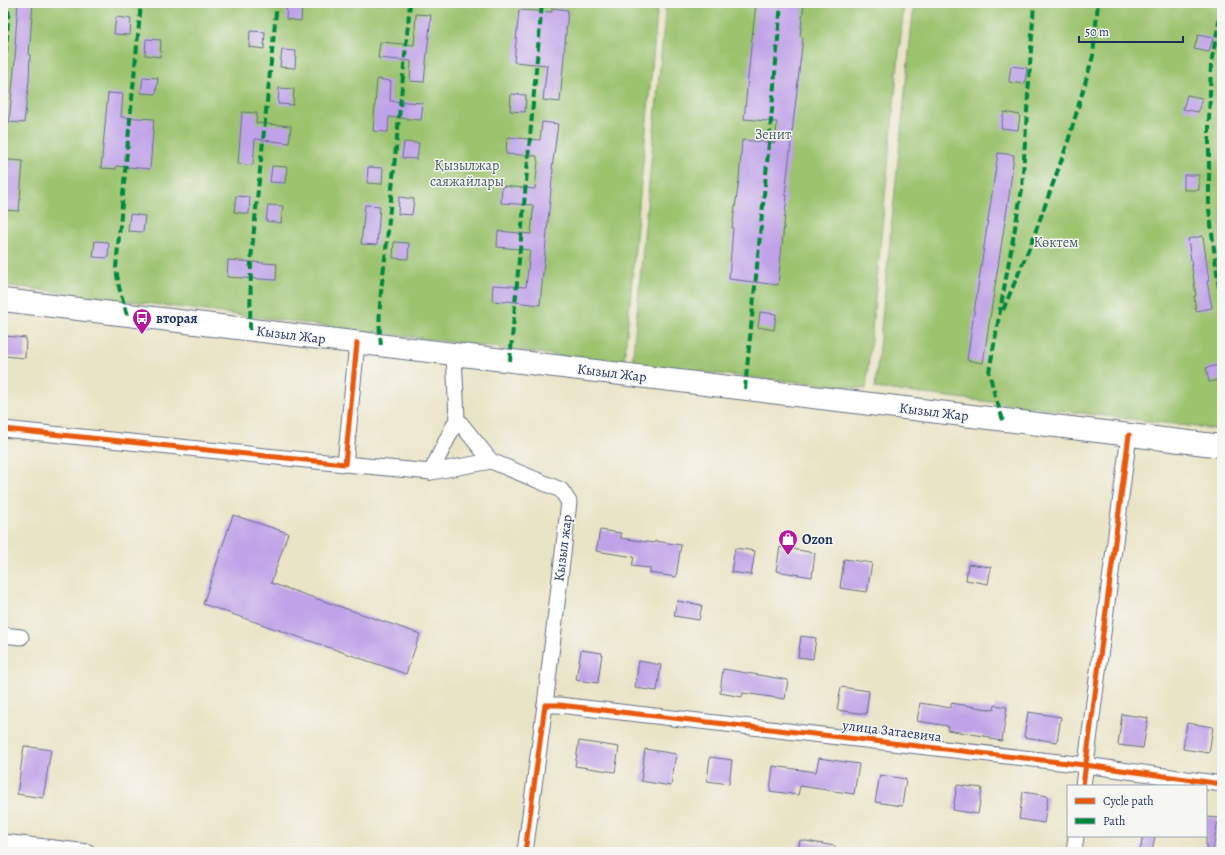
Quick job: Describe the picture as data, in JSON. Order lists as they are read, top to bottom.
{
  "streets": {
    "main road": ["Кызыл Жар"],
    "street": ["Кызыл жар", "улица Затаевича"]
  },
  "crossings": [
    ["Кызыл жар", "улица Затаевича"]
  ],
  "parks": ["Зенит", "Қызылжар саяжайлары", "Көктем"],
  "places": {
    "bus stop": ["вторая"],
    "shop": ["Ozon"]
  },
  "legend": ["Cycle path", "Path"],
  "scale_bar": "50 m"
}
